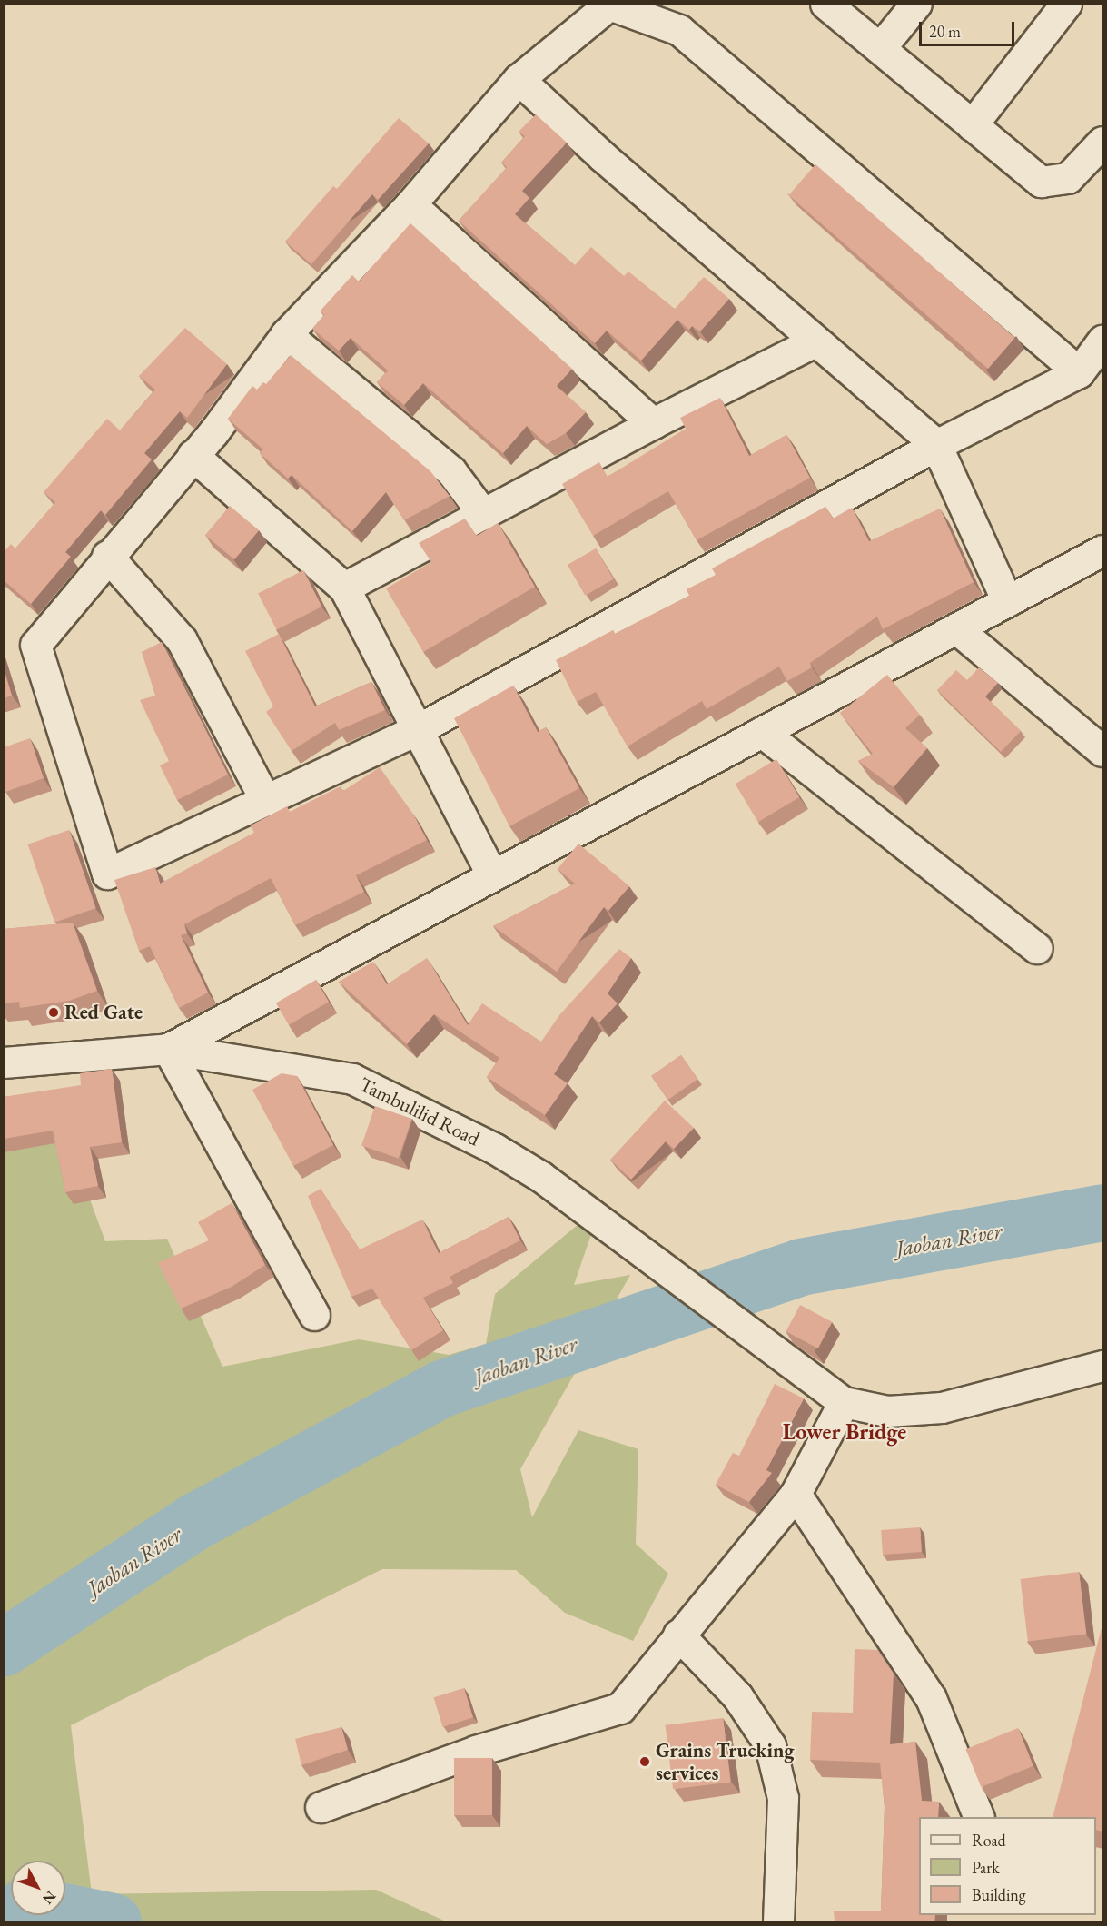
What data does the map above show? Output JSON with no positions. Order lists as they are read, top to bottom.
{
  "streets": {
    "street": ["Tambulilid Road"]
  },
  "districts": ["Lower Bridge"],
  "water": ["Jaoban River"],
  "places": ["Red Gate", "Grains Trucking services"],
  "legend": ["Road", "Park", "Building"],
  "scale_bar": "20 m",
  "north": "bottom right"
}
